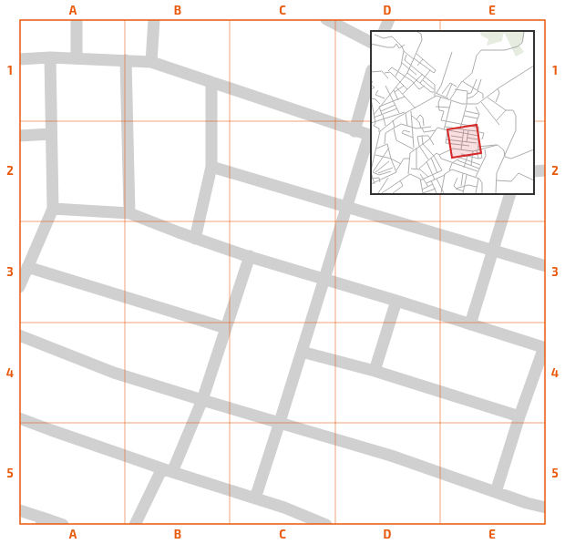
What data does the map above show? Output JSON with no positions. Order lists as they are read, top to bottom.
{
  "grid": {
    "columns": [
      "A",
      "B",
      "C",
      "D",
      "E"
    ],
    "rows": [
      "1",
      "2",
      "3",
      "4",
      "5"
    ]
  }
}
